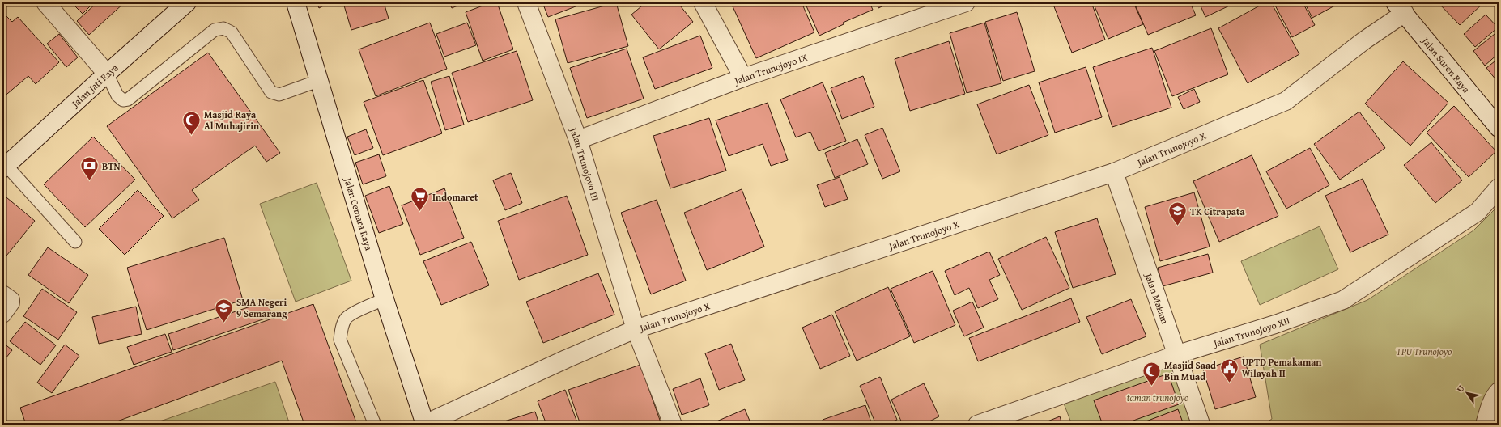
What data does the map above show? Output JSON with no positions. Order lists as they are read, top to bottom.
{
  "streets": {
    "street": [
      "Jalan Suren Raya",
      "Jalan Trunojoyo IX",
      "Jalan Jati Raya",
      "Jalan Trunojoyo X",
      "Jalan Trunojoyo III",
      "Jalan Cemara Raya",
      "Jalan Makam",
      "Jalan Trunojoyo XII"
    ]
  },
  "crossings": [
    ["Jalan Suren Raya", "Jalan Trunojoyo X"],
    ["Jalan Trunojoyo IX", "Jalan Trunojoyo III"],
    ["Jalan Trunojoyo X", "Jalan Trunojoyo III"],
    ["Jalan Trunojoyo X", "Jalan Cemara Raya"],
    ["Jalan Trunojoyo X", "Jalan Makam"],
    ["Jalan Makam", "Jalan Trunojoyo XII"]
  ],
  "parks": ["TPU Trunojoyo", "taman trunojoyo"],
  "places": {
    "mosque": ["Masjid Raya Al Muhajirin", "Masjid Saad Bin Muad"],
    "bank": ["BTN"],
    "supermarket": ["Indomaret"],
    "school or university": ["TK Citrapata", "SMA Negeri 9 Semarang"],
    "public building": ["UPTD Pemakaman Wilayah II"]
  },
  "north": "top left"
}
